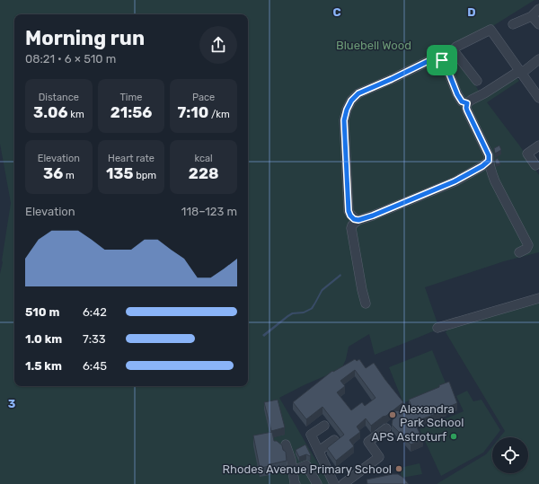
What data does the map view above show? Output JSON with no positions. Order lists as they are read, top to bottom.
{
  "parks": ["Bluebell Wood"],
  "places": ["Alexandra Park School", "APS Astroturf", "Rhodes Avenue Primary School"],
  "page": {
    "heading": ["Morning run", "08:21 · 6 × 510 m"],
    "stats": [
      ["Distance", "3.06 km"],
      ["Time", "21:56"],
      ["Pace", "7:10 /km"],
      ["Elevation", "36 m"],
      ["Heart rate", "135 bpm"],
      ["kcal", "228"]
    ],
    "chart": ["Elevation", "118–123 m"],
    "list": [
      {
        "name": "510 m",
        "note": "6:42"
      },
      {
        "name": "1.0 km",
        "note": "7:33"
      },
      {
        "name": "1.5 km",
        "note": "6:45"
      }
    ]
  },
  "grid": {
    "columns": ["C", "D"],
    "rows": ["3"]
  }
}
